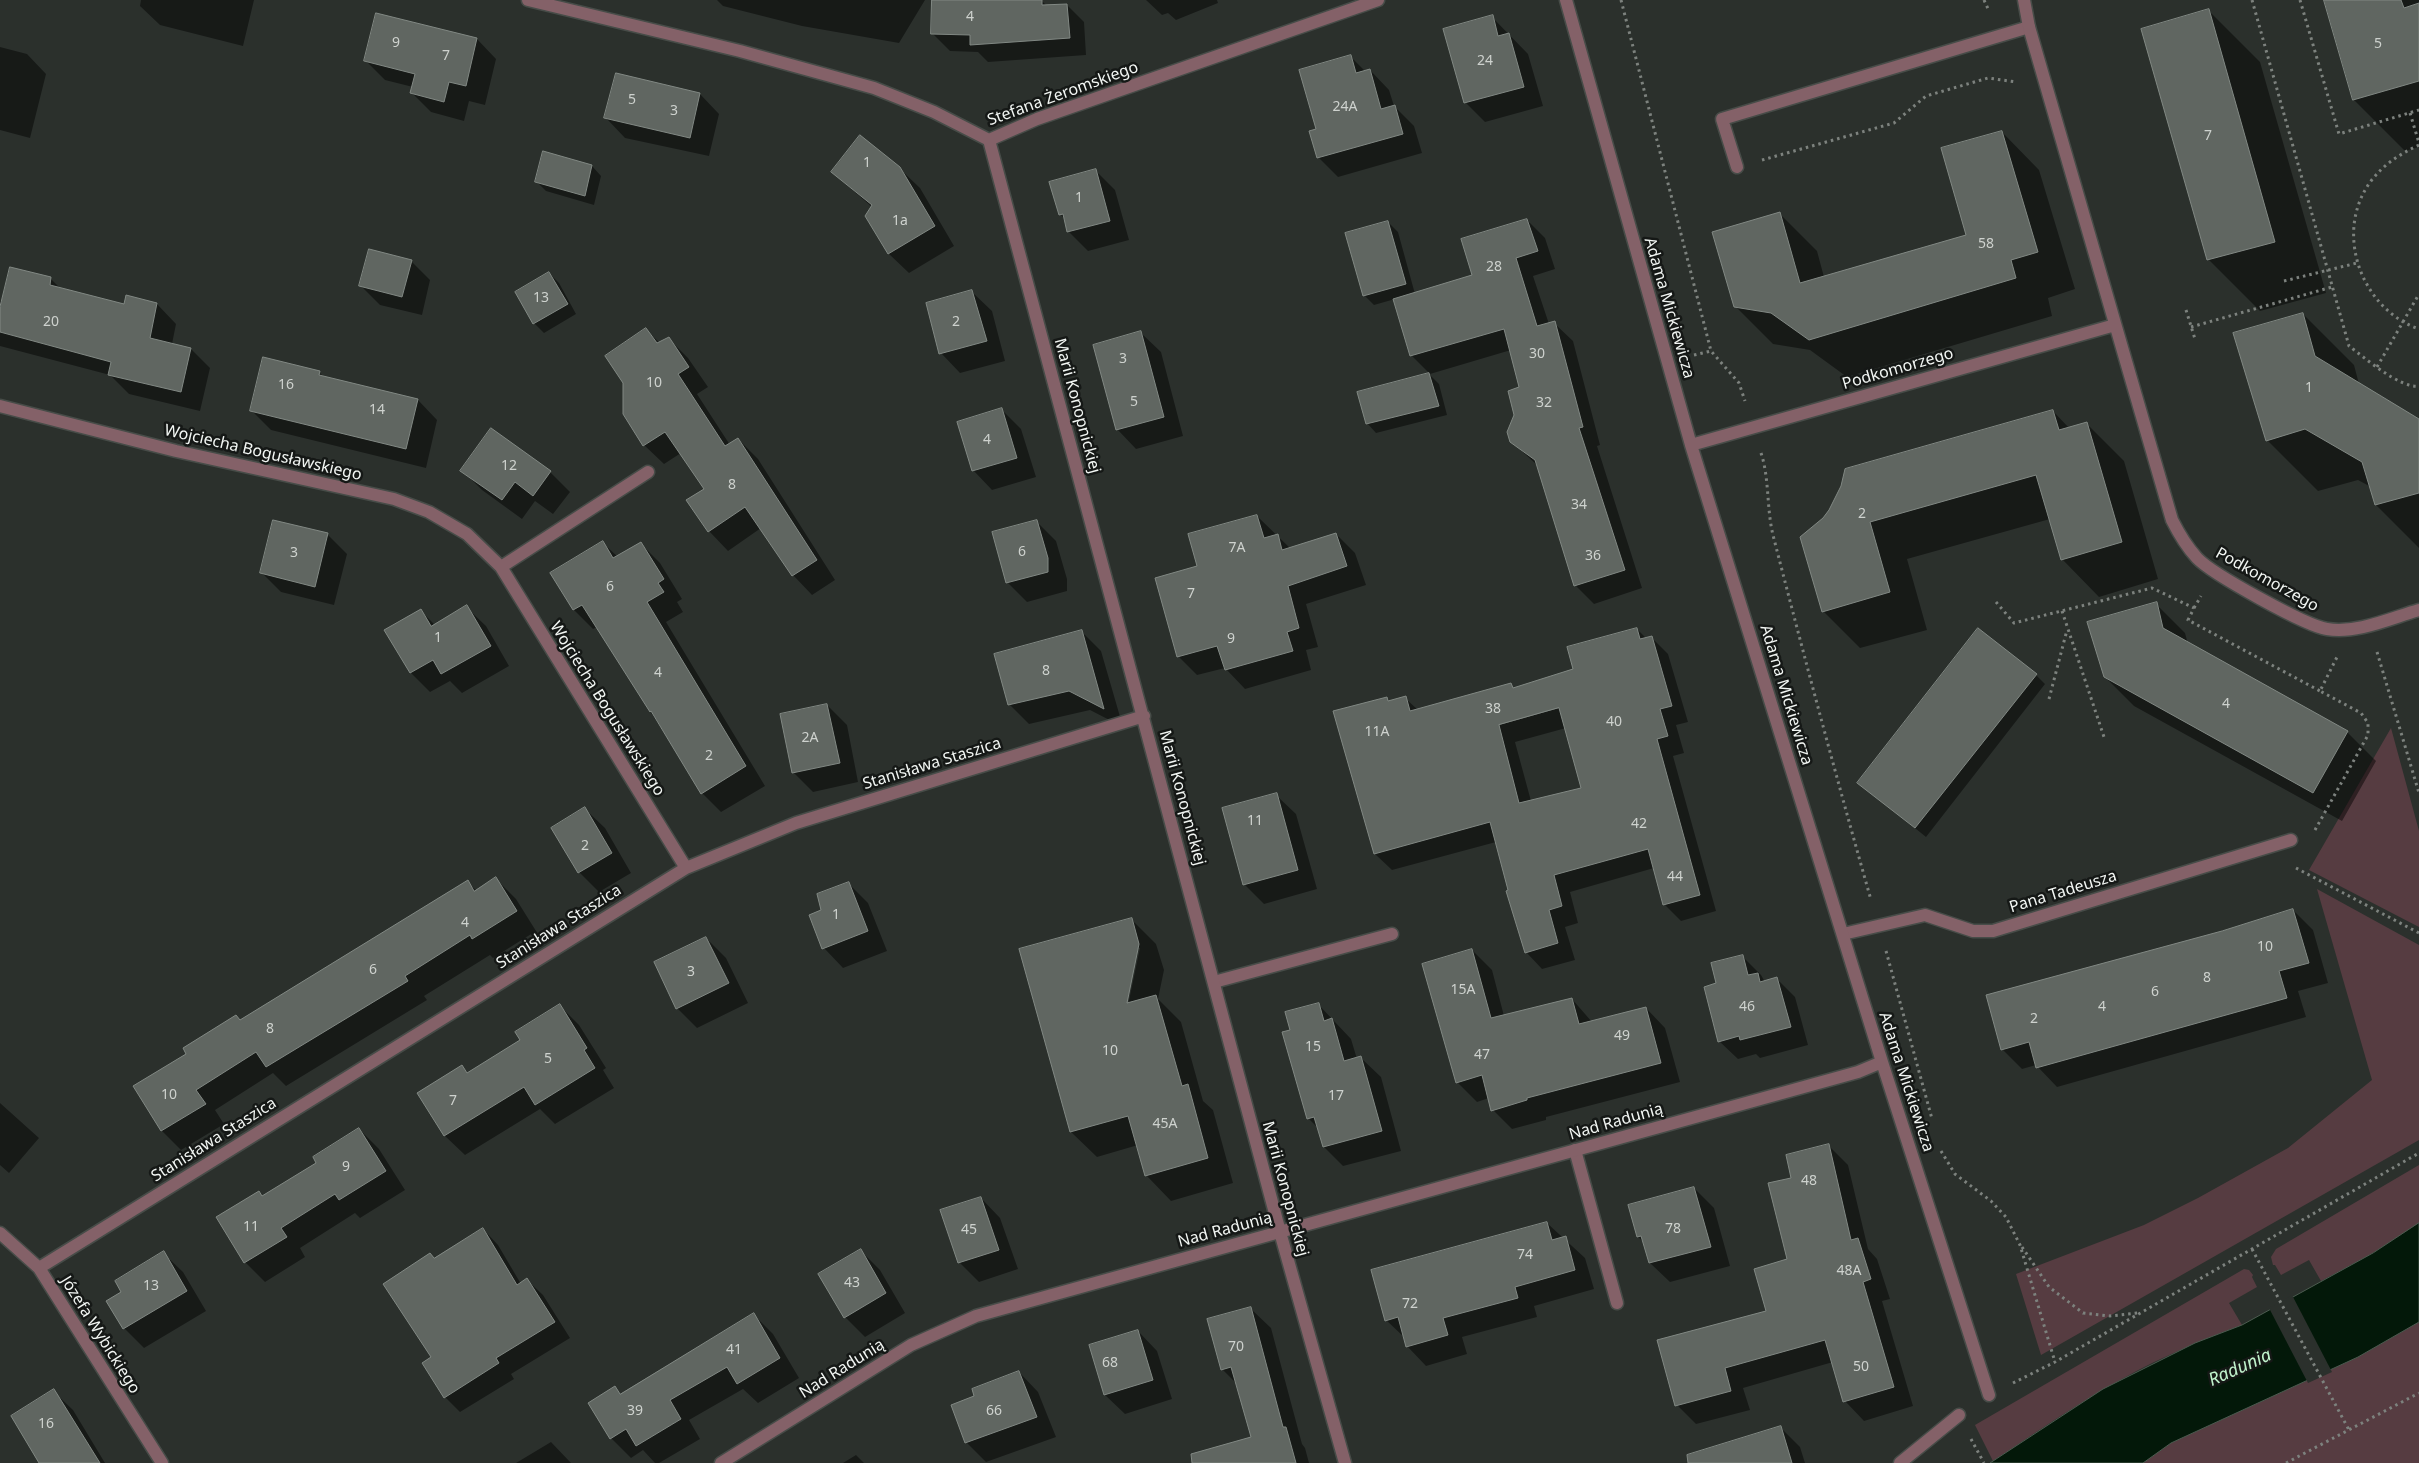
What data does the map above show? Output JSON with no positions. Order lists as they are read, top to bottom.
{
  "streets": {
    "street": [
      "Stefana Żeromskiego",
      "Adama Mickiewicza",
      "Podkomorzego",
      "Marii Konopnickiej",
      "Wojciecha Bogusławskiego",
      "Stanisława Staszica",
      "Pana Tadeusza",
      "Nad Radunią",
      "Józefa Wybickiego"
    ]
  },
  "crossings": [
    ["Stefana Żeromskiego", "Marii Konopnickiej"],
    ["Adama Mickiewicza", "Podkomorzego"],
    ["Adama Mickiewicza", "Pana Tadeusza"],
    ["Adama Mickiewicza", "Nad Radunią"],
    ["Marii Konopnickiej", "Stanisława Staszica"],
    ["Marii Konopnickiej", "Nad Radunią"],
    ["Wojciecha Bogusławskiego", "Stanisława Staszica"],
    ["Stanisława Staszica", "Józefa Wybickiego"]
  ],
  "water": ["Radunia"],
  "house_numbers": [
    "4",
    "9",
    "5",
    "7",
    "24",
    "5",
    "24A",
    "3",
    "7",
    "1",
    "1",
    "1a",
    "58",
    "28",
    "13",
    "20",
    "2",
    "30",
    "3",
    "10",
    "16",
    "1",
    "5",
    "32",
    "14",
    "4",
    "12",
    "8",
    "34",
    "2",
    "7A",
    "6",
    "3",
    "36",
    "6",
    "7",
    "1",
    "9",
    "8",
    "4",
    "4",
    "38",
    "40",
    "11A",
    "2A",
    "2",
    "11",
    "42",
    "2",
    "44",
    "1",
    "4",
    "10",
    "6",
    "3",
    "8",
    "15A",
    "6",
    "46",
    "4",
    "2",
    "8",
    "49",
    "15",
    "10",
    "47",
    "5",
    "10",
    "17",
    "7",
    "45A",
    "9",
    "48",
    "11",
    "78",
    "45",
    "74",
    "48A",
    "43",
    "13",
    "72",
    "70",
    "41",
    "68",
    "50",
    "39",
    "66",
    "16"
  ]
}
